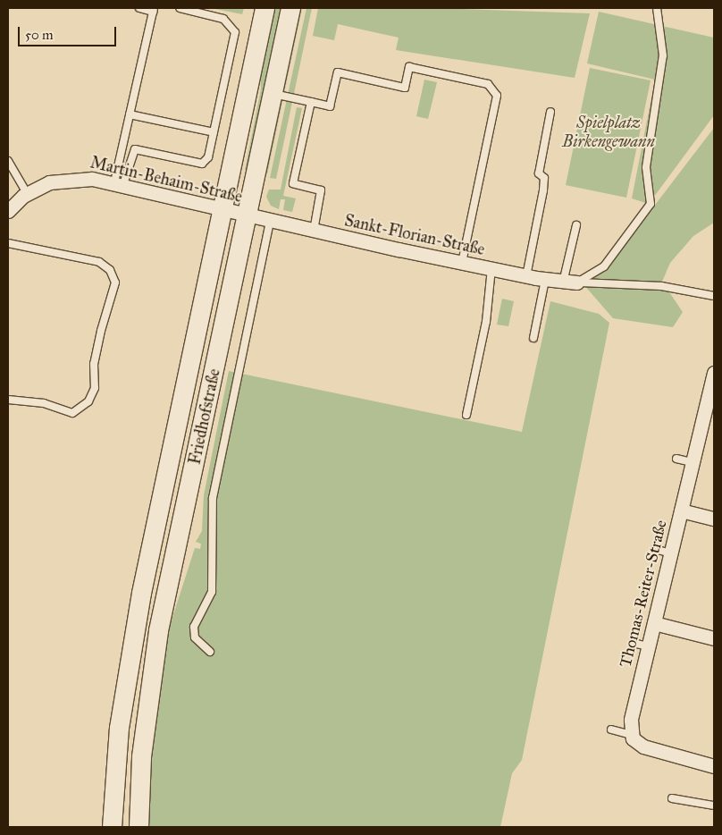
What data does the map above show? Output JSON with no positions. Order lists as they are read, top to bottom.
{
  "streets": {
    "main road": ["Friedhofstraße"],
    "street": ["Martin-Behaim-Straße", "Sankt-Florian-Straße", "Thomas-Reiter-Straße"]
  },
  "crossings": [
    ["Martin-Behaim-Straße", "Sankt-Florian-Straße"],
    ["Martin-Behaim-Straße", "Friedhofstraße"],
    ["Sankt-Florian-Straße", "Friedhofstraße"]
  ],
  "parks": ["Spielplatz Birkengewann"],
  "scale_bar": "50 m"
}
